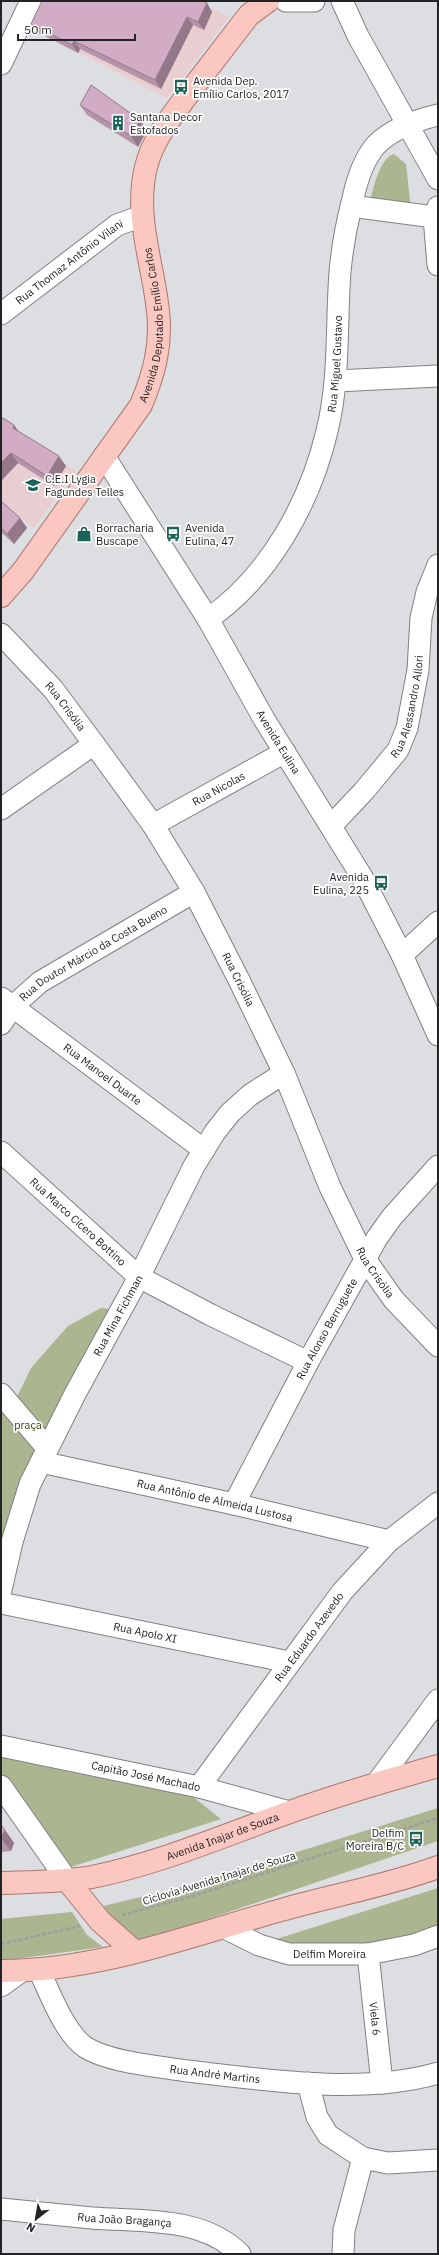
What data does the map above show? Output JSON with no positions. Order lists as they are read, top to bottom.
{
  "streets": {
    "main road": ["Avenida Deputado Emílio Carlos", "Avenida Inajar de Souza"],
    "street": [
      "Rua Thomaz Antônio Vilani",
      "Rua Miguel Gustavo",
      "Rua Alessandro Allori",
      "Rua Crisólia",
      "Avenida Eulina",
      "Rua Nicolas",
      "Rua Doutor Márcio da Costa Bueno",
      "Rua Manoel Duarte",
      "Rua Marco Cícero Bottino",
      "Rua Mina Fichman",
      "Rua Alonso Berruguete",
      "Rua Antônio de Almeida Lustosa",
      "Rua Apolo XI",
      "Rua Eduardo Azevedo",
      "Capitão José Machado",
      "Delfim Moreira",
      "Viela 6",
      "Rua André Martins",
      "Rua João Bragança"
    ],
    "path": ["Ciclovia Avenida Inajar de Souza"]
  },
  "crossings": [
    ["Rua Thomaz Antônio Vilani", "Avenida Deputado Emílio Carlos"],
    ["Avenida Deputado Emílio Carlos", "Avenida Eulina"],
    ["Rua Miguel Gustavo", "Avenida Eulina"],
    ["Rua Alessandro Allori", "Avenida Eulina"],
    ["Rua Crisólia", "Rua Nicolas"],
    ["Rua Crisólia", "Rua Doutor Márcio da Costa Bueno"],
    ["Rua Crisólia", "Rua Mina Fichman"],
    ["Rua Crisólia", "Rua Alonso Berruguete"],
    ["Avenida Eulina", "Rua Nicolas"],
    ["Rua Doutor Márcio da Costa Bueno", "Rua Manoel Duarte"],
    ["Rua Manoel Duarte", "Rua Mina Fichman"],
    ["Rua Marco Cícero Bottino", "Rua Mina Fichman"],
    ["Rua Marco Cícero Bottino", "Rua Alonso Berruguete"],
    ["Rua Mina Fichman", "Rua Antônio de Almeida Lustosa"],
    ["Rua Alonso Berruguete", "Rua Antônio de Almeida Lustosa"],
    ["Rua Antônio de Almeida Lustosa", "Rua Eduardo Azevedo"],
    ["Rua Apolo XI", "Rua Eduardo Azevedo"],
    ["Rua Eduardo Azevedo", "Capitão José Machado"],
    ["Capitão José Machado", "Avenida Inajar de Souza"],
    ["Delfim Moreira", "Viela 6"],
    ["Viela 6", "Rua André Martins"]
  ],
  "parks": ["praça"],
  "places": {
    "bus stop": [
      "Avenida Dep. Emílio Carlos, 2017",
      "Avenida Eulina, 47",
      "Avenida Eulina, 225",
      "Delfim Moreira B/C"
    ],
    "building": ["Santana Decor Estofados"],
    "school or university": ["C.E.I Lygia Fagundes Telles"],
    "shop": ["Borracharia Buscape"]
  },
  "scale_bar": "50 m",
  "north": "bottom left"
}
